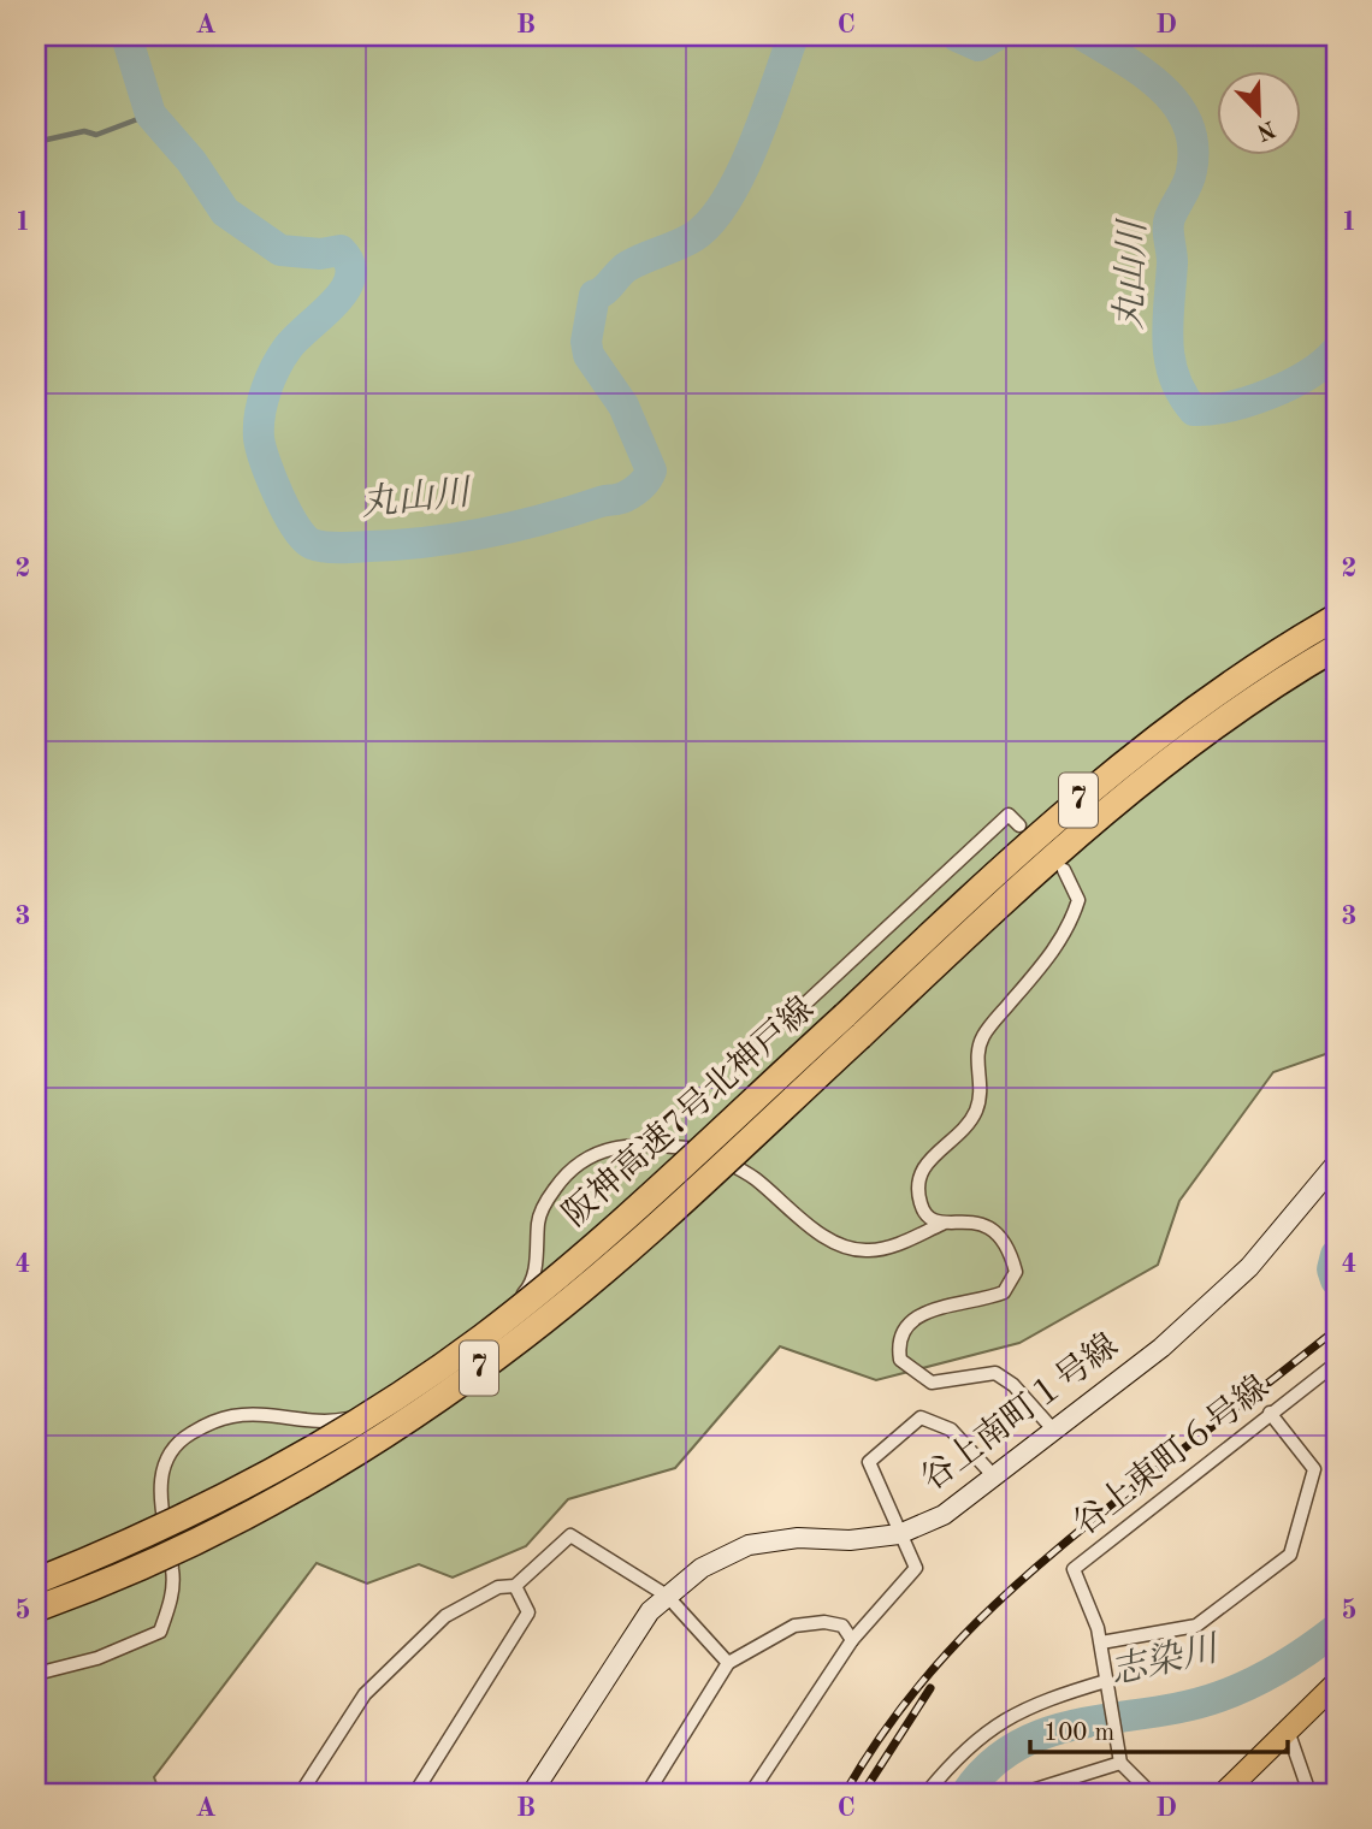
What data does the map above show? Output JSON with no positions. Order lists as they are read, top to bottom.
{
  "streets": {
    "highway": ["7", "阪神高速7号北神戸線"],
    "street": ["谷上南町１号線", "谷上東町６号線"]
  },
  "water": ["丸山川", "志染川"],
  "scale_bar": "100 m",
  "north": "bottom right",
  "grid": {
    "columns": [
      "A",
      "B",
      "C",
      "D"
    ],
    "rows": [
      "1",
      "2",
      "3",
      "4",
      "5"
    ]
  }
}
